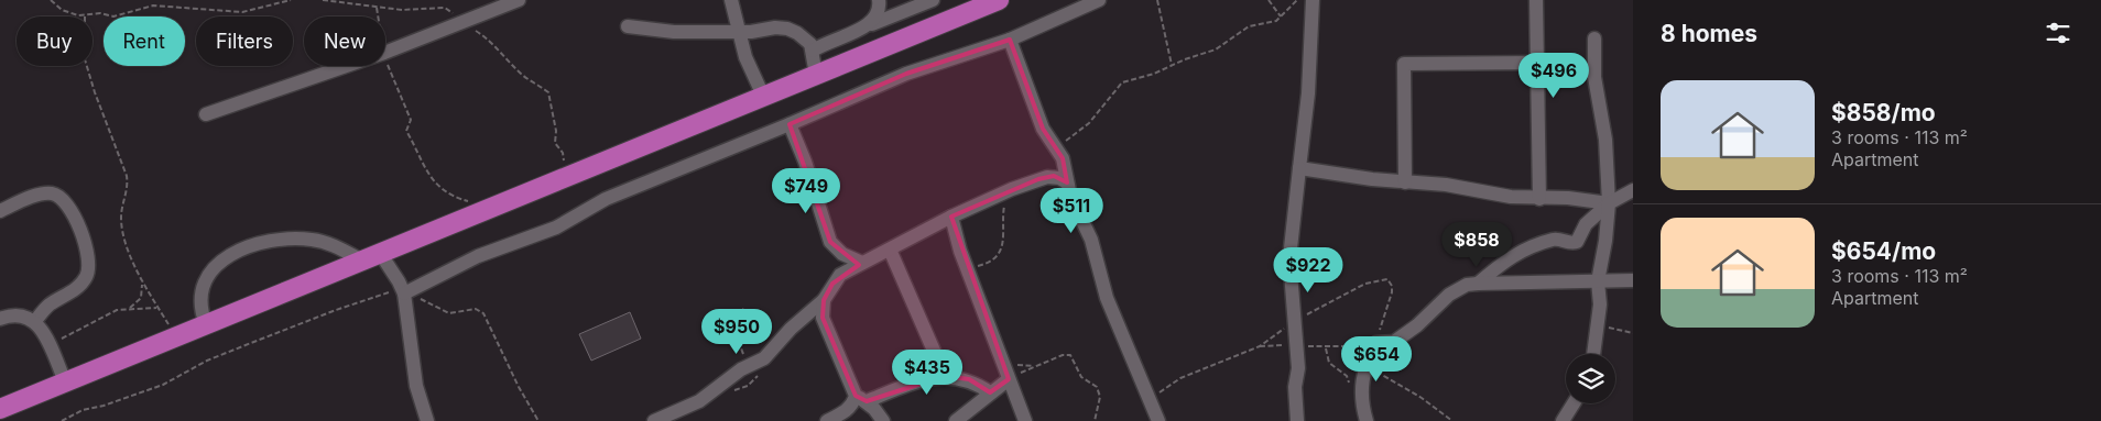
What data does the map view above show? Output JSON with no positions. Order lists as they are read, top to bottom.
{
  "page": {
    "heading": "8 homes",
    "chip": [
      "Buy",
      "Rent",
      "Filters",
      "New"
    ],
    "price": [
      "$496",
      "$749",
      "$511",
      "$858",
      "$922",
      "$950",
      "$654",
      "$435"
    ],
    "list": [
      {
        "name": "$858/mo",
        "note": "3 rooms · 113 m² · Apartment"
      },
      {
        "name": "$654/mo",
        "note": "3 rooms · 113 m² · Apartment"
      }
    ]
  }
}
